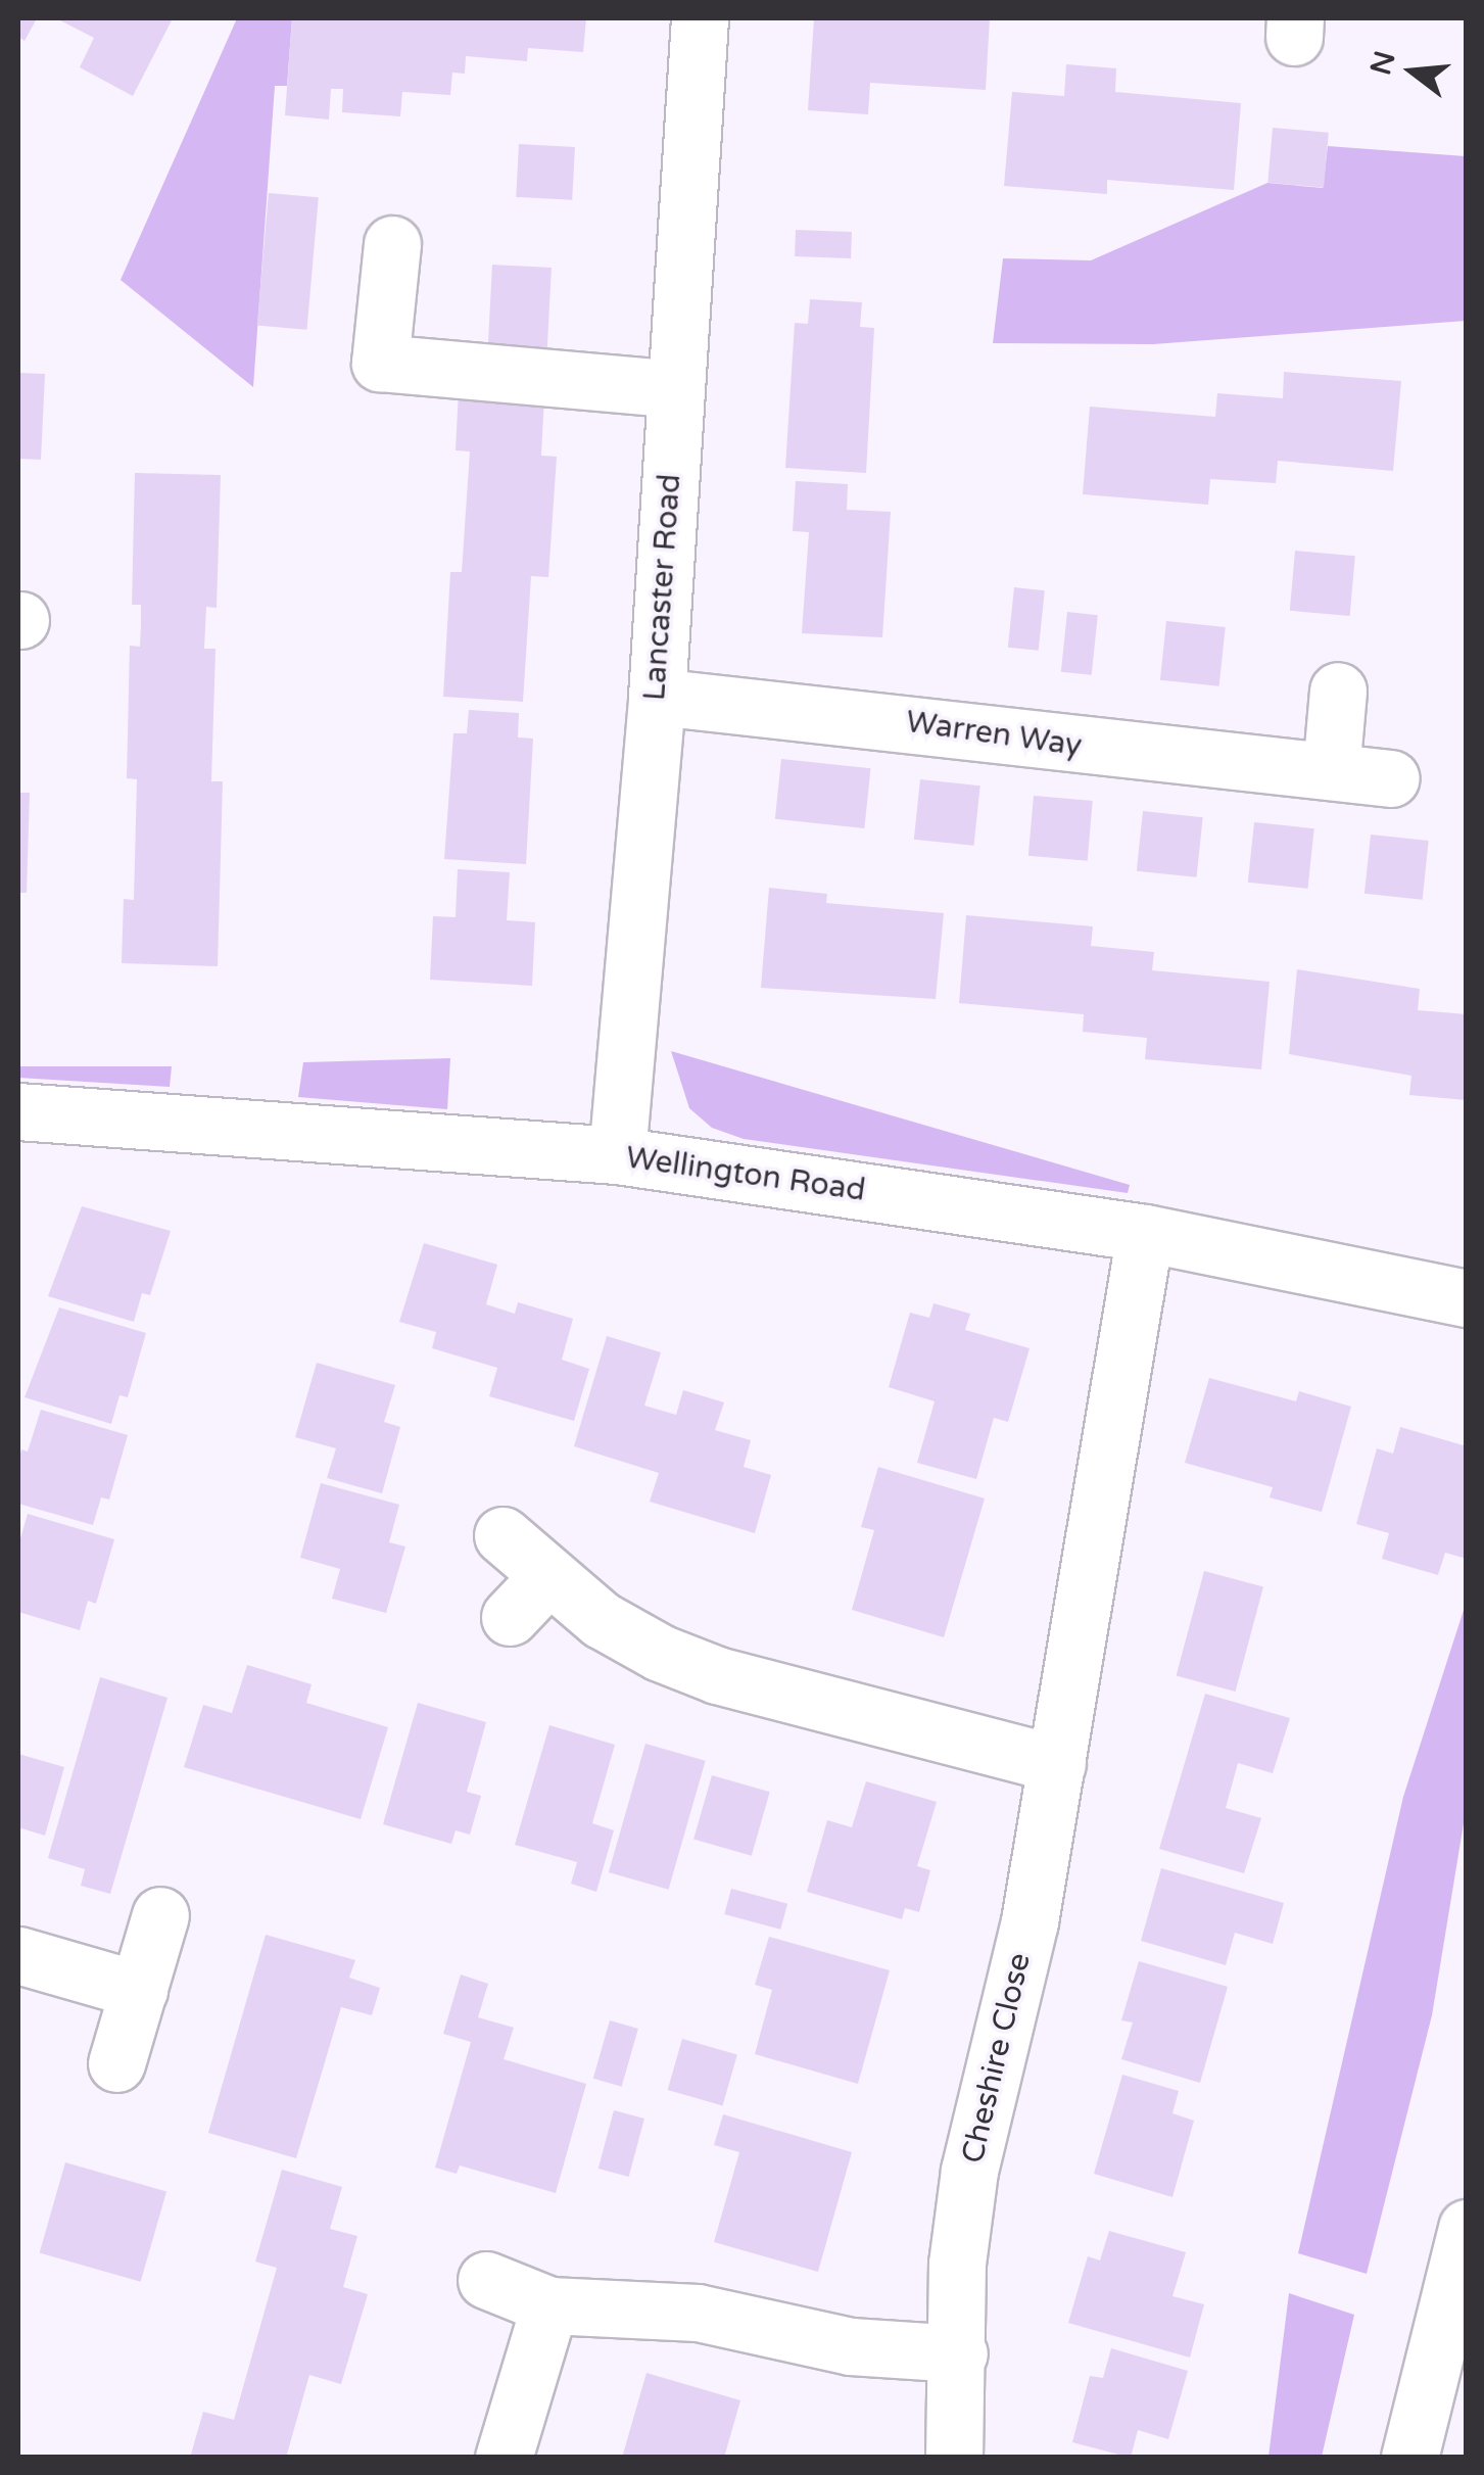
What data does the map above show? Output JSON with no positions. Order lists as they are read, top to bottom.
{
  "streets": {
    "street": [
      "Lancaster Road",
      "Warren Way",
      "Wellington Road",
      "Cheshire Close"
    ]
  },
  "crossings": [
    ["Lancaster Road", "Warren Way"],
    ["Lancaster Road", "Wellington Road"],
    ["Wellington Road", "Cheshire Close"]
  ],
  "north": "left"
}
